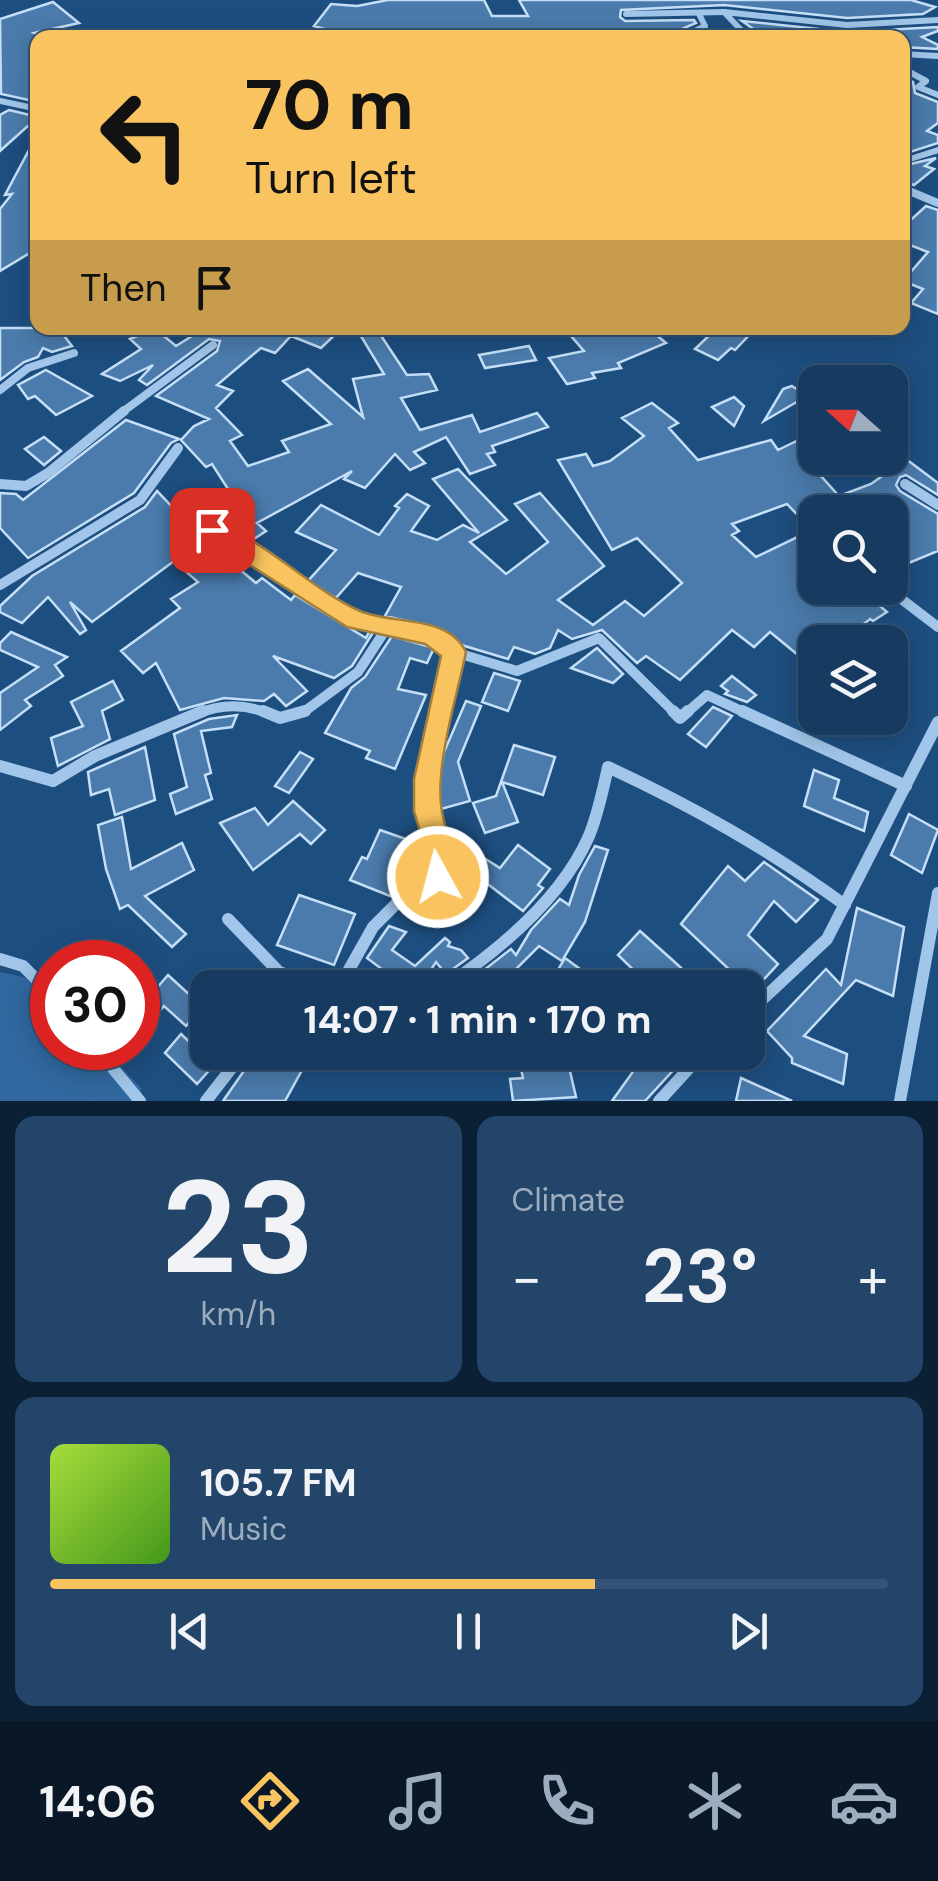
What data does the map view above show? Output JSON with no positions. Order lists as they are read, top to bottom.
{
  "north": "left",
  "page": {
    "turn": ["70 m", "Turn left"],
    "then": "Then",
    "limit": "30",
    "trip": "14:07 · 1 min · 170 m",
    "tile": [
      ["23", "km/h"],
      "Climate"
    ],
    "heat": ["−", "23°", "+"],
    "song": ["105.7 FM", "Music"],
    "tabs": "14:06"
  }
}
